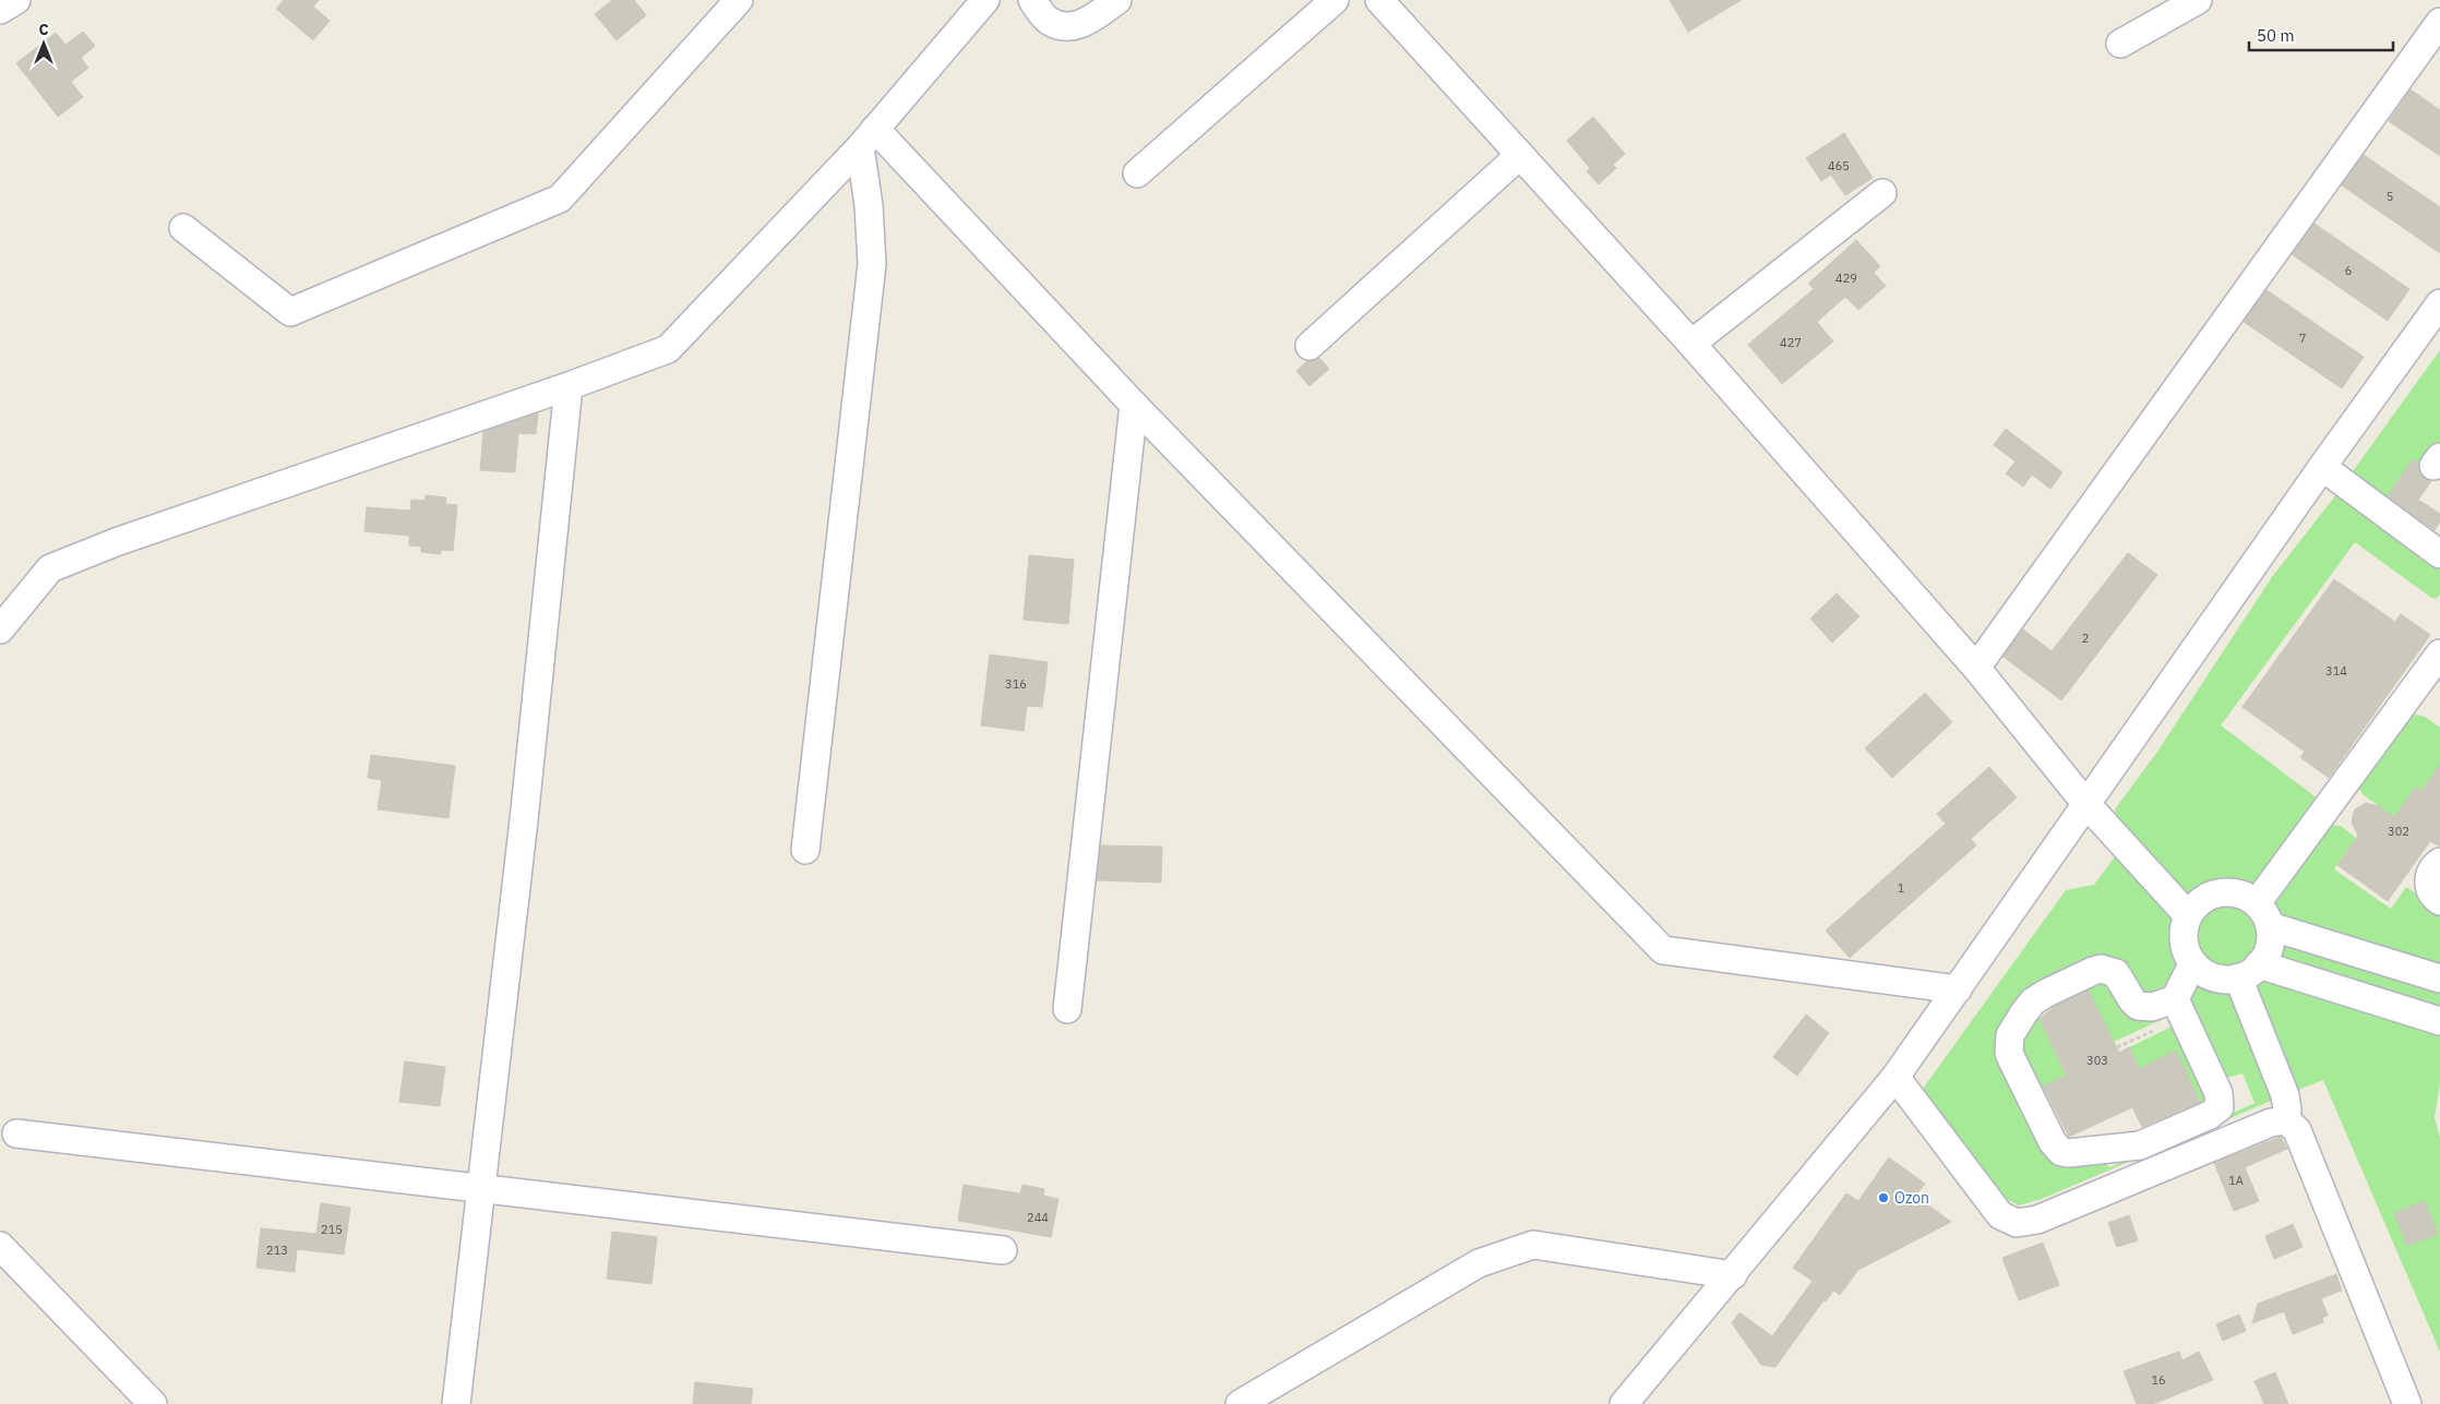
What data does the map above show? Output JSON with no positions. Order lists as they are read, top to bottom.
{
  "places": ["Ozon"],
  "house_numbers": [
    "465",
    "5",
    "6",
    "429",
    "7",
    "427",
    "2",
    "314",
    "316",
    "302",
    "1",
    "303",
    "1А",
    "244",
    "215",
    "213",
    "16"
  ],
  "scale_bar": "50 m",
  "north": "top"
}
